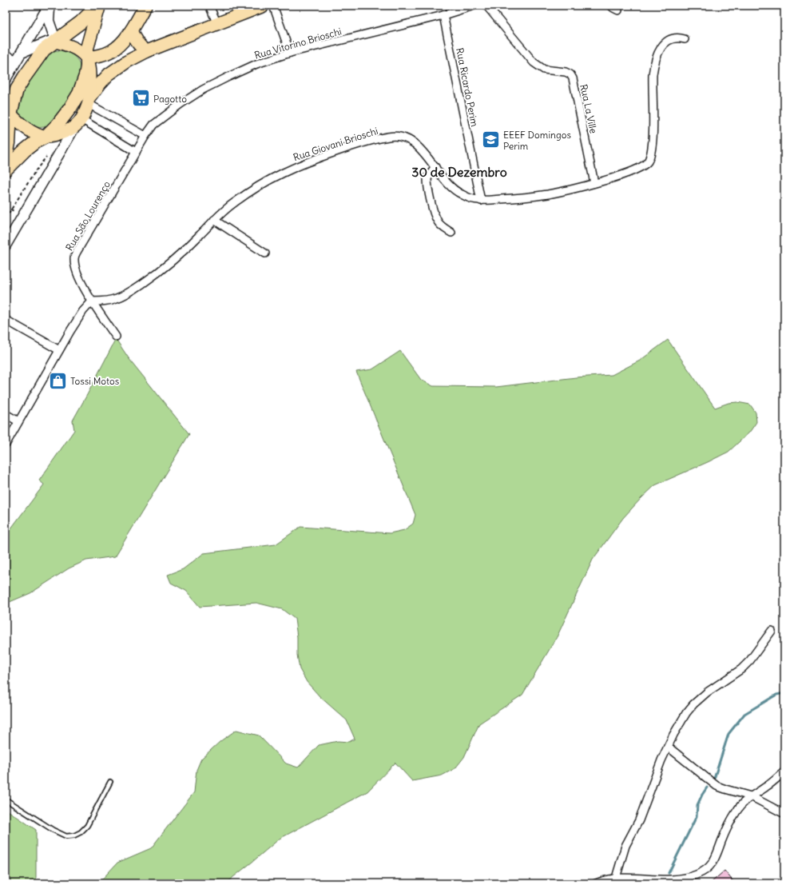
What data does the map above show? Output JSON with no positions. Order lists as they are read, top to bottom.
{
  "streets": {
    "street": [
      "Rua Vitorino Brioschi",
      "Rua Ricardo Perim",
      "Rua La Ville",
      "Rua Giovani Brioschi",
      "Rua São Lourenço"
    ]
  },
  "crossings": [
    ["Rua Vitorino Brioschi", "Rua Ricardo Perim"],
    ["Rua Vitorino Brioschi", "Rua São Lourenço"],
    ["Rua Ricardo Perim", "Rua Giovani Brioschi"],
    ["Rua La Ville", "Rua Giovani Brioschi"],
    ["Rua Giovani Brioschi", "Rua São Lourenço"]
  ],
  "districts": ["30 de Dezembro"],
  "places": {
    "supermarket": ["Pagotto"],
    "school or university": ["EEEF Domingos Perim"],
    "shop": ["Tossi Motos"]
  }
}
